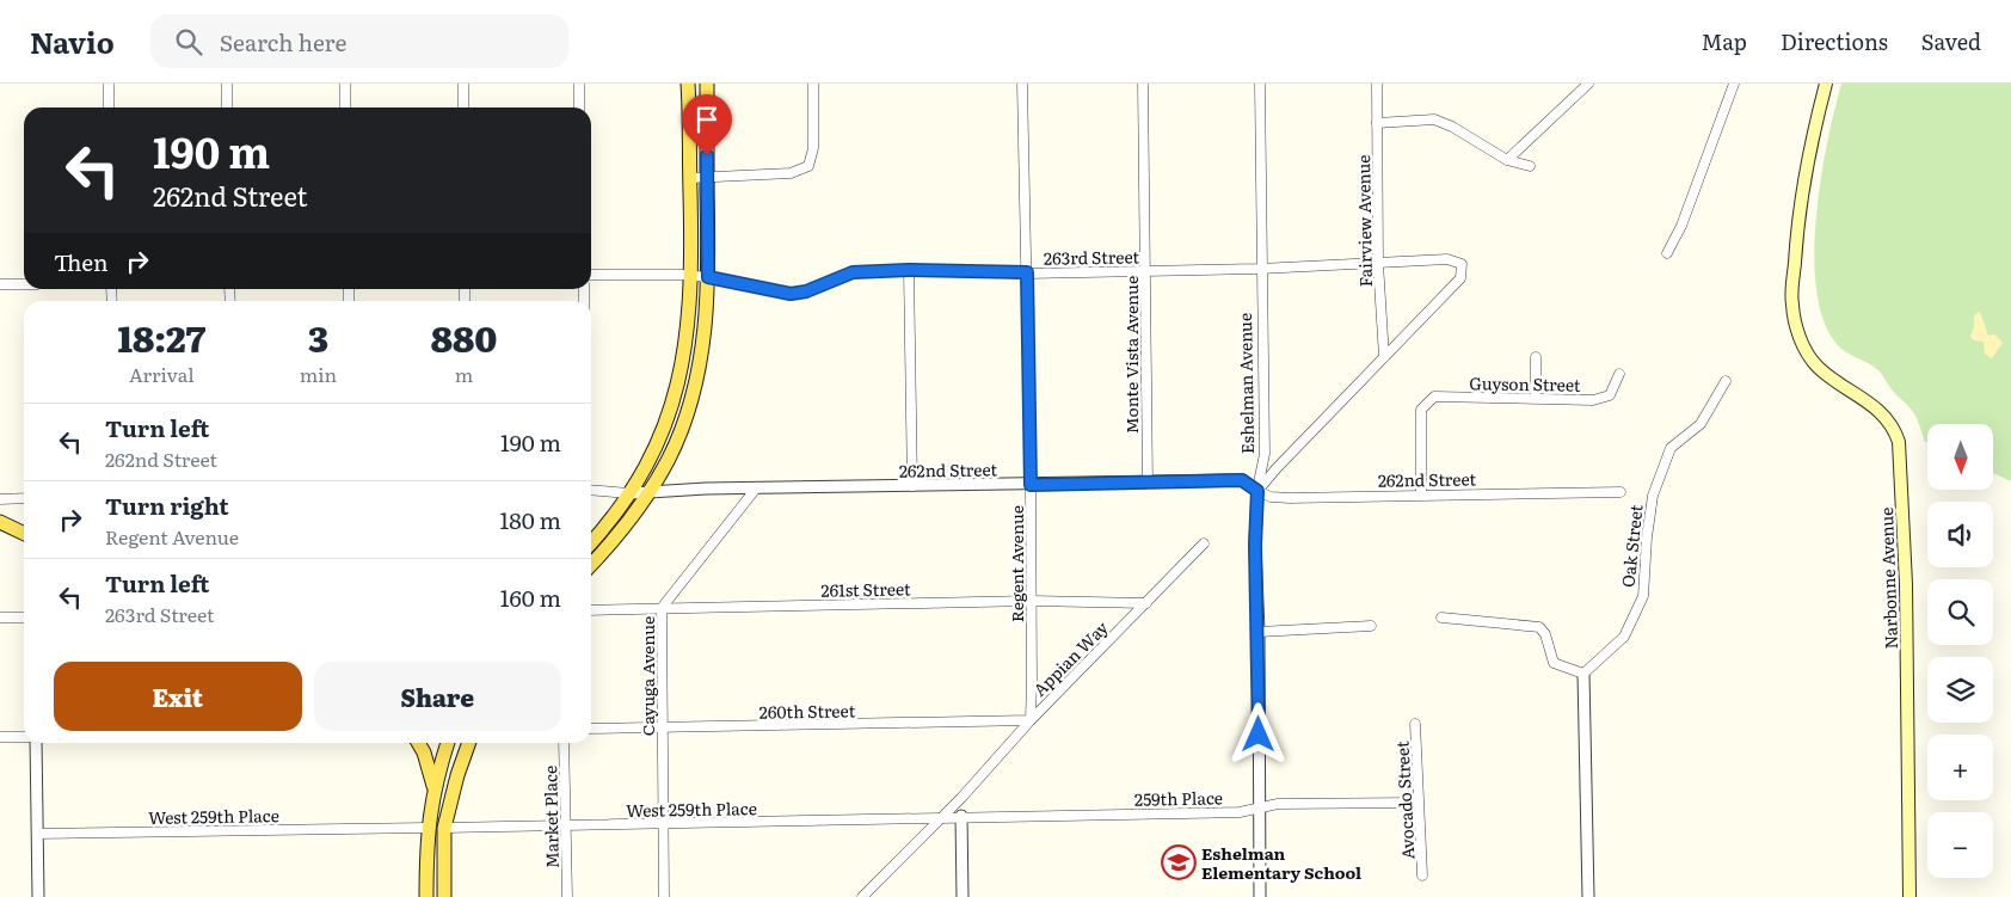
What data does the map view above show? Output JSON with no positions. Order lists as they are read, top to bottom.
{
  "streets": {
    "main road": ["Narbonne Avenue"],
    "street": [
      "Fairview Avenue",
      "263rd Street",
      "Monte Vista Avenue",
      "Eshelman Avenue",
      "Guyson Street",
      "262nd Street",
      "Oak Street",
      "Regent Avenue",
      "261st Street",
      "Appian Way",
      "Cayuga Avenue",
      "260th Street",
      "259th Place",
      "Avocado Street",
      "West 259th Place",
      "Market Place"
    ]
  },
  "crossings": [
    ["Fairview Avenue", "263rd Street"],
    ["263rd Street", "Monte Vista Avenue"],
    ["263rd Street", "Eshelman Avenue"],
    ["263rd Street", "Regent Avenue"],
    ["Monte Vista Avenue", "262nd Street"],
    ["Eshelman Avenue", "262nd Street"],
    ["Eshelman Avenue", "259th Place"],
    ["Guyson Street", "262nd Street"],
    ["262nd Street", "Regent Avenue"],
    ["262nd Street", "Cayuga Avenue"],
    ["Regent Avenue", "261st Street"],
    ["Regent Avenue", "Appian Way"],
    ["Regent Avenue", "260th Street"],
    ["261st Street", "Appian Way"],
    ["261st Street", "Cayuga Avenue"],
    ["Appian Way", "260th Street"],
    ["Appian Way", "259th Place"],
    ["Appian Way", "West 259th Place"],
    ["Cayuga Avenue", "260th Street"],
    ["Cayuga Avenue", "West 259th Place"],
    ["259th Place", "Avocado Street"],
    ["259th Place", "West 259th Place"],
    ["West 259th Place", "Market Place"]
  ],
  "places": {
    "school or university": ["Eshelman Elementary School"]
  },
  "north": "bottom",
  "page": {
    "header": "Navio",
    "search": "Search here",
    "nav": ["Map", "Directions", "Saved"],
    "turn": ["190 m", "262nd Street"],
    "then": "Then",
    "eta": [
      "18:27",
      "Arrival",
      "3",
      "min",
      "880",
      "m"
    ],
    "list": [
      {
        "name": "Turn left",
        "note": "262nd Street",
        "value": "190 m"
      },
      {
        "name": "Turn right",
        "note": "Regent Avenue",
        "value": "180 m"
      },
      {
        "name": "Turn left",
        "note": "263rd Street",
        "value": "160 m"
      }
    ],
    "map_buttons": ["+", "−"],
    "buttons": ["Exit", "Share"]
  }
}
